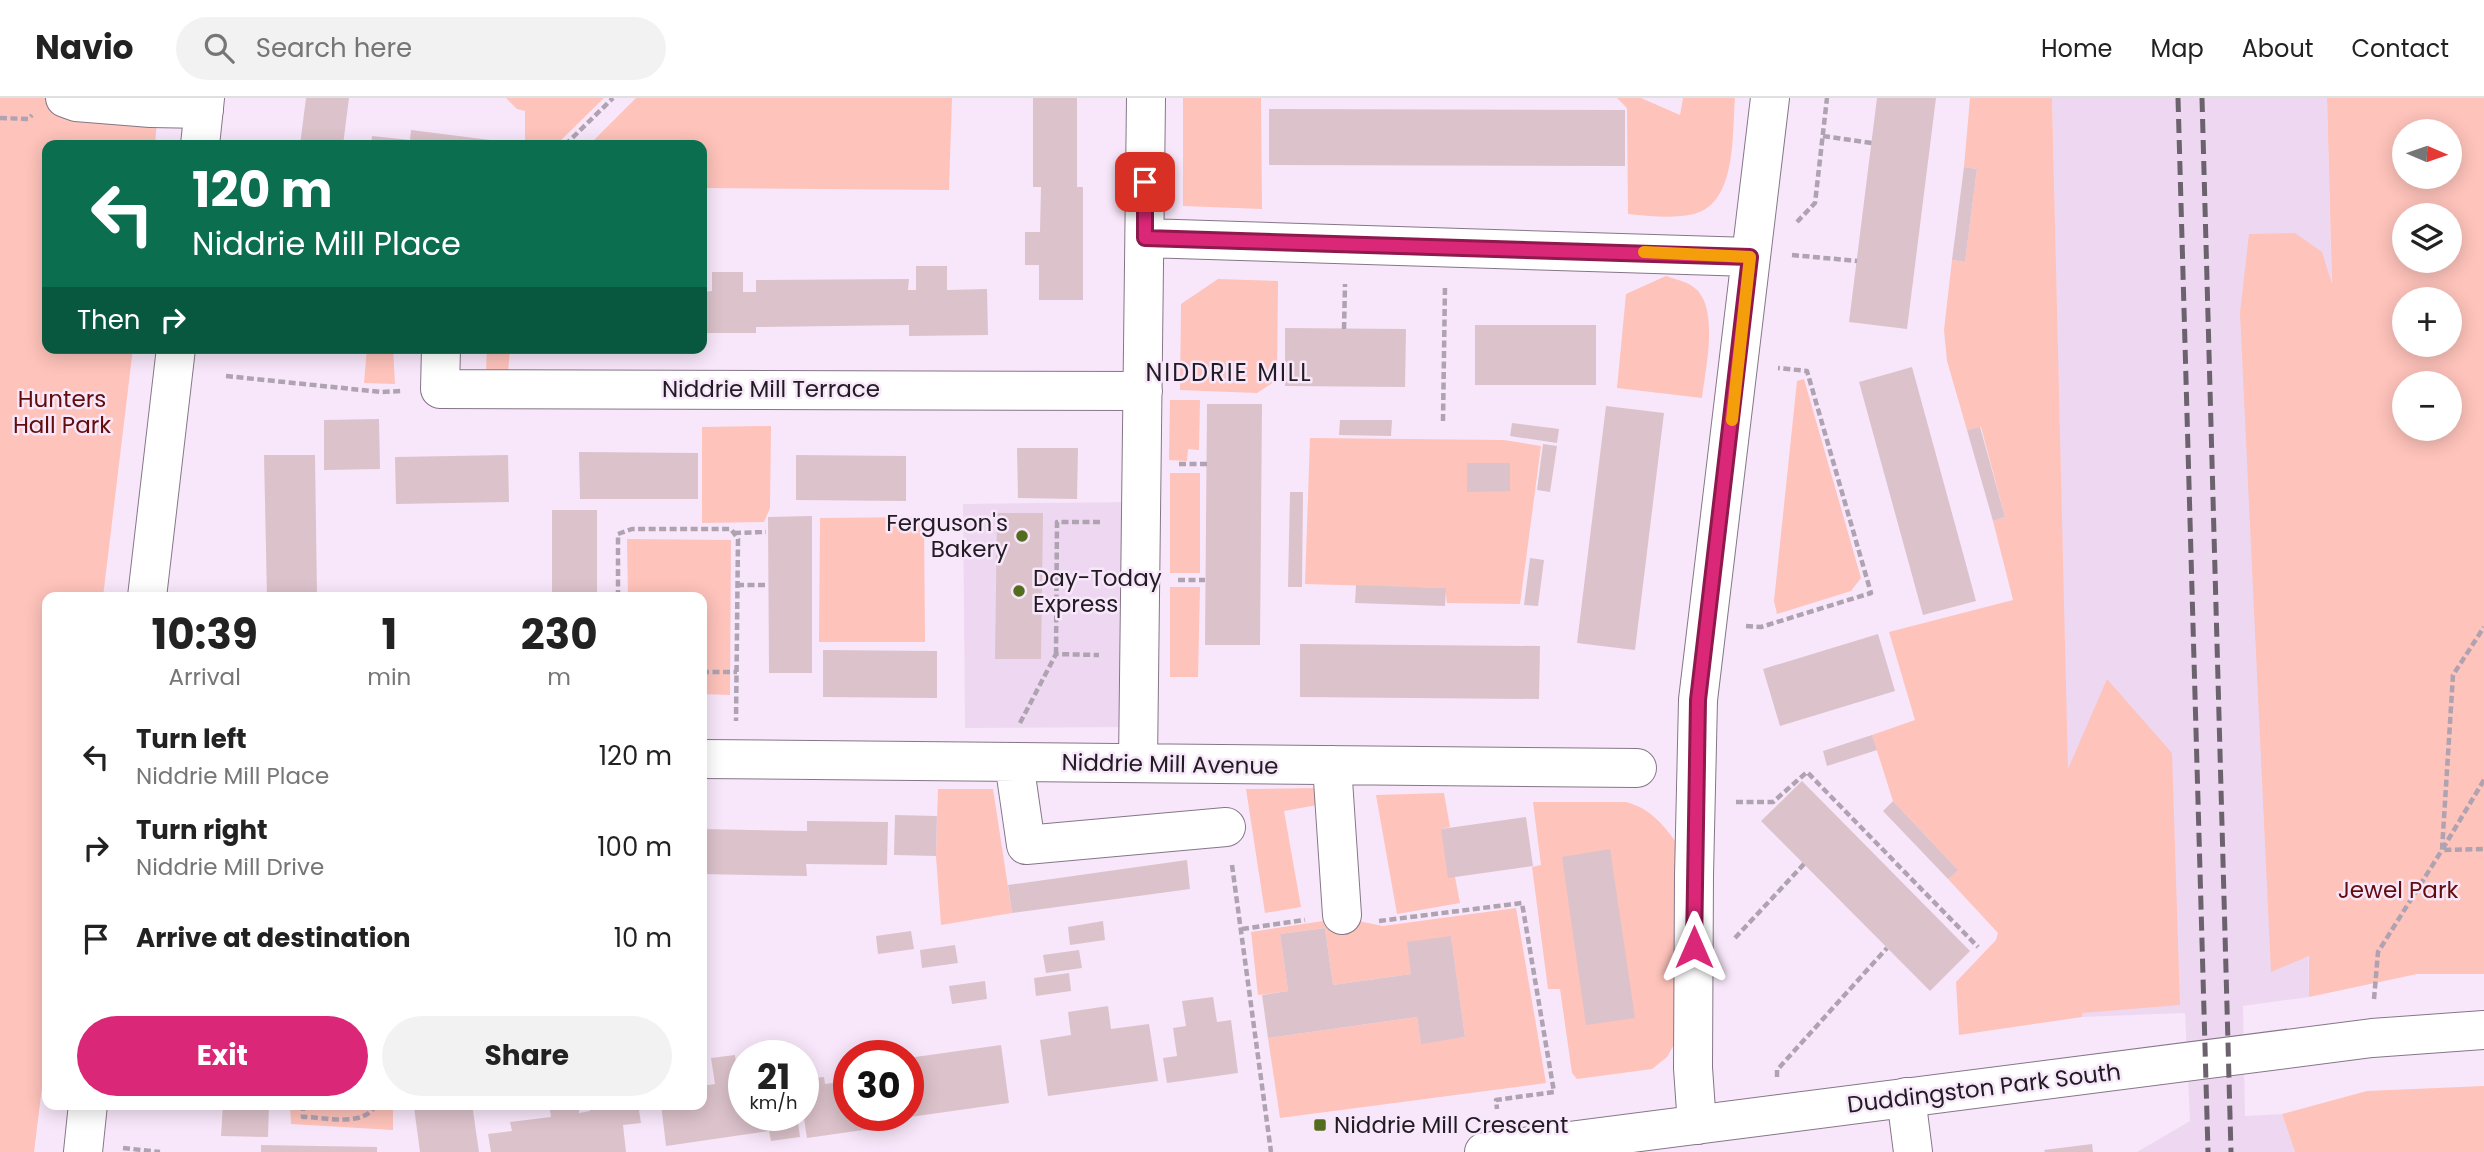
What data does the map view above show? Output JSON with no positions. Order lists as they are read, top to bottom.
{
  "streets": {
    "street": ["Niddrie Mill Terrace", "Niddrie Mill Avenue", "Duddingston Park South"]
  },
  "districts": ["NIDDRIE MILL"],
  "parks": ["Hunters Hall Park", "Jewel Park"],
  "places": {
    "other": ["Ferguson's Bakery", "Day-Today Express"],
    "transit": ["Niddrie Mill Crescent"]
  },
  "north": "right",
  "page": {
    "header": "Navio",
    "search": "Search here",
    "nav": [
      "Home",
      "Map",
      "About",
      "Contact"
    ],
    "map_buttons": ["+", "−"],
    "turn": ["120 m", "Niddrie Mill Place"],
    "then": "Then",
    "eta": [
      "10:39",
      "Arrival",
      "1",
      "min",
      "230",
      "m"
    ],
    "list": [
      {
        "name": "Turn left",
        "note": "Niddrie Mill Place",
        "value": "120 m"
      },
      {
        "name": "Turn right",
        "note": "Niddrie Mill Drive",
        "value": "100 m"
      },
      {
        "name": "Arrive at destination",
        "value": "10 m"
      }
    ],
    "buttons": ["Exit", "Share"],
    "speed": "21 km/h",
    "limit": "30"
  }
}
